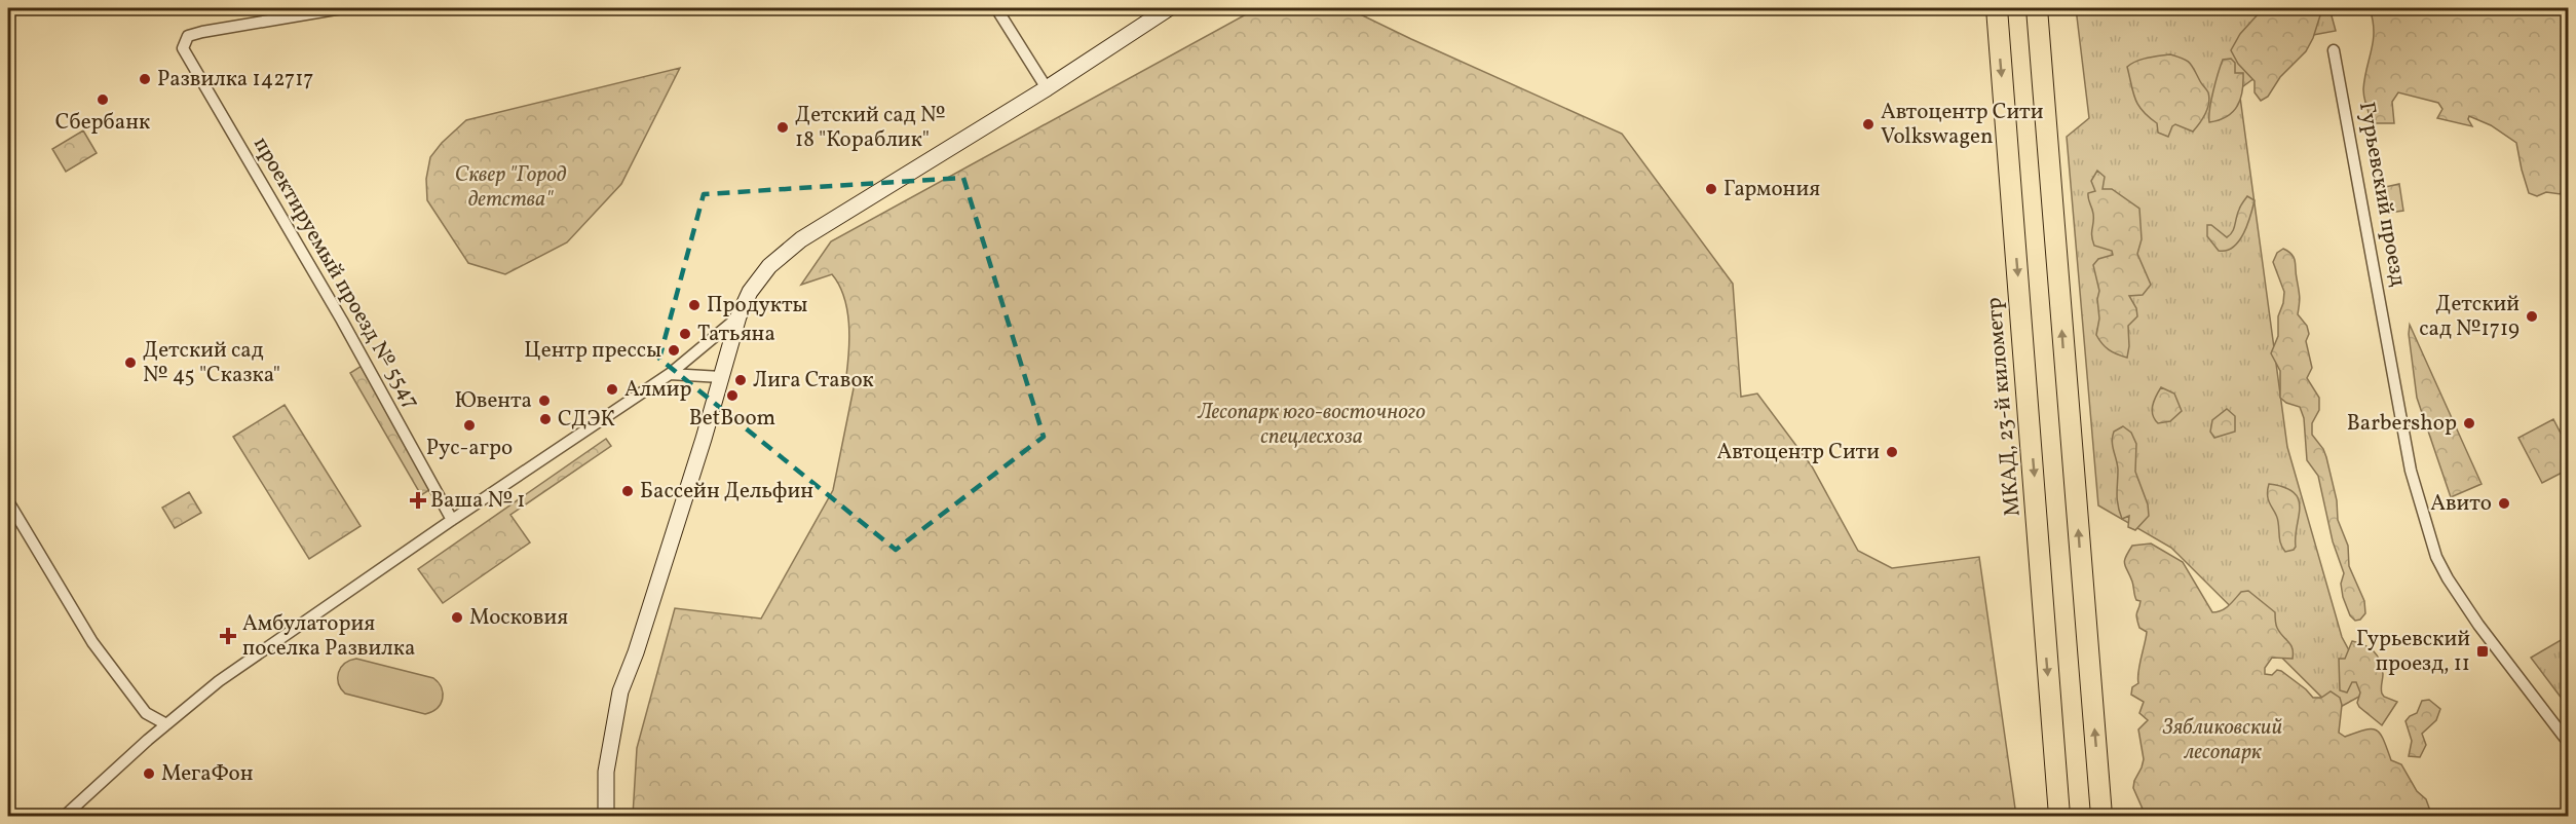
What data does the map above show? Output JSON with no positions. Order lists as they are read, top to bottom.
{
  "streets": {
    "highway": ["МКАД, 23-й километр"],
    "street": ["Гурьевский проезд", "проектируемый проезд № 5547"]
  },
  "parks": ["Сквер \"Город детства\"", "Лесопарк юго-восточного спецлесхоза", "Зябликовский лесопарк"],
  "places": {
    "other": [
      "Развилка 142717",
      "Сбербанк",
      "Автоцентр Сити Volkswagen",
      "Детский сад № 18 \"Кораблик\"",
      "Гармония",
      "Продукты",
      "Детский сад №1719",
      "Татьяна",
      "Центр прессы",
      "Детский сад № 45 \"Сказка\"",
      "Лига Ставок",
      "Алмир",
      "BetBoom",
      "Ювента",
      "СДЭК",
      "Barbershop",
      "Рус-агро",
      "Автоцентр Сити",
      "Бассейн Дельфин",
      "Авито",
      "Московия",
      "МегаФон"
    ],
    "health": ["Ваша № 1", "Амбулатория поселка Развилка"],
    "transit": ["Гурьевский проезд, 11"]
  }
}
